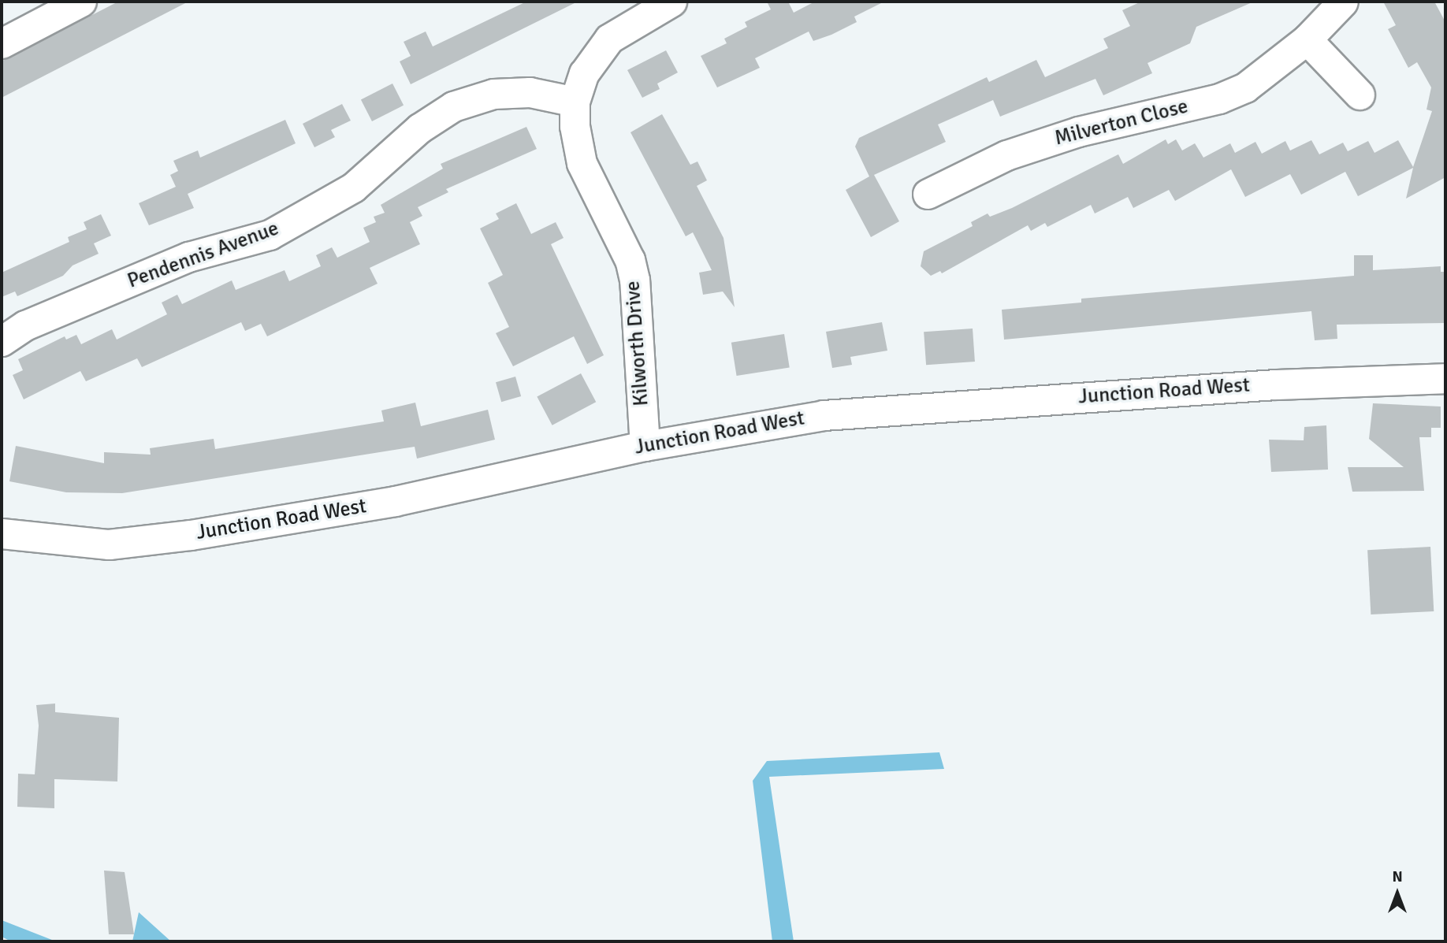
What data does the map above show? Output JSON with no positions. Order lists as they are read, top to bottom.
{
  "streets": {
    "street": [
      "Milverton Close",
      "Pendennis Avenue",
      "Kilworth Drive",
      "Junction Road West"
    ]
  },
  "crossings": [
    ["Pendennis Avenue", "Kilworth Drive"],
    ["Kilworth Drive", "Junction Road West"]
  ],
  "north": "top"
}
